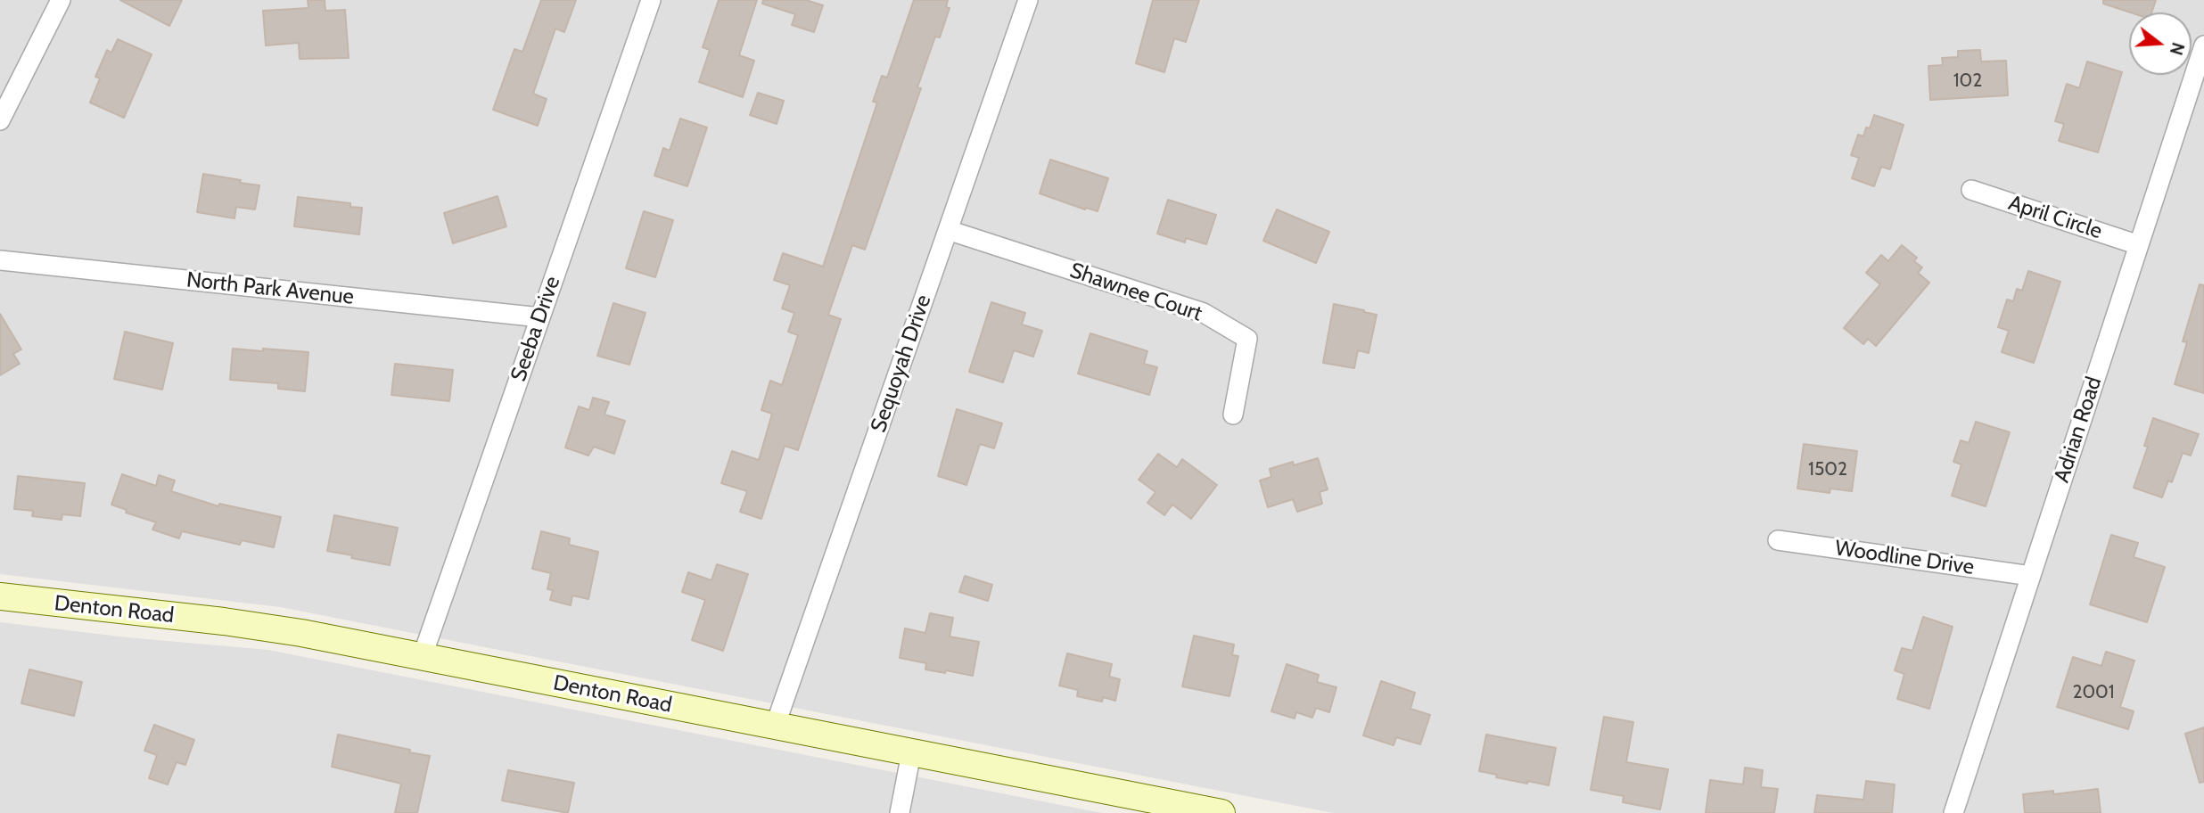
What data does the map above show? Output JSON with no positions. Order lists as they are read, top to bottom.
{
  "streets": {
    "street": [
      "April Circle",
      "North Park Avenue",
      "Shawnee Court",
      "Seeba Drive",
      "Sequoyah Drive",
      "Adrian Road",
      "Woodline Drive",
      "Denton Road"
    ]
  },
  "crossings": [
    ["April Circle", "Adrian Road"],
    ["North Park Avenue", "Seeba Drive"],
    ["Shawnee Court", "Sequoyah Drive"],
    ["Seeba Drive", "Denton Road"],
    ["Sequoyah Drive", "Denton Road"],
    ["Adrian Road", "Woodline Drive"]
  ],
  "house_numbers": ["102", "1502", "2001"],
  "north": "right"
}
